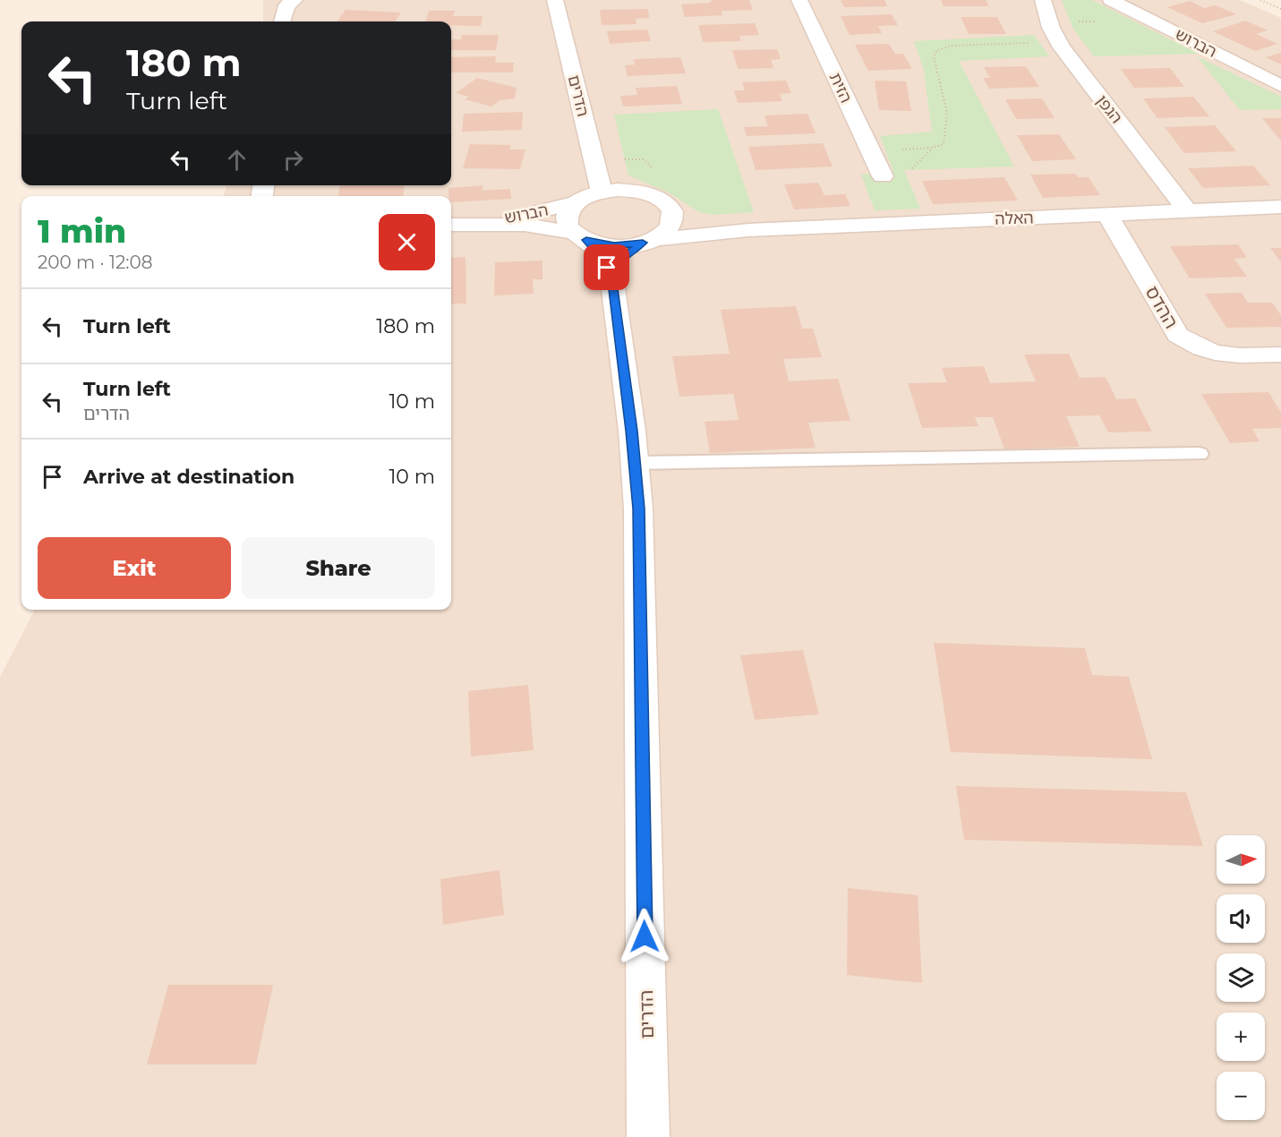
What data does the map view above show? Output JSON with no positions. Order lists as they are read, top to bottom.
{
  "streets": {
    "street": [
      "הברוש",
      "הזית",
      "הדרים",
      "הגפן",
      "האלה",
      "ההדס"
    ]
  },
  "crossings": [
    ["הברוש", "הדרים"],
    ["הברוש", "האלה"],
    ["הדרים", "האלה"],
    ["הגפן", "האלה"],
    ["האלה", "ההדס"]
  ],
  "north": "right",
  "page": {
    "turn": ["180 m", "Turn left"],
    "heading": ["1 min", "200 m · 12:08"],
    "list": [
      {
        "name": "Turn left",
        "value": "180 m"
      },
      {
        "name": "Turn left",
        "note": "הדרים",
        "value": "10 m"
      },
      {
        "name": "Arrive at destination",
        "value": "10 m"
      }
    ],
    "buttons": ["Exit", "Share"],
    "map_buttons": ["+", "−"]
  }
}
